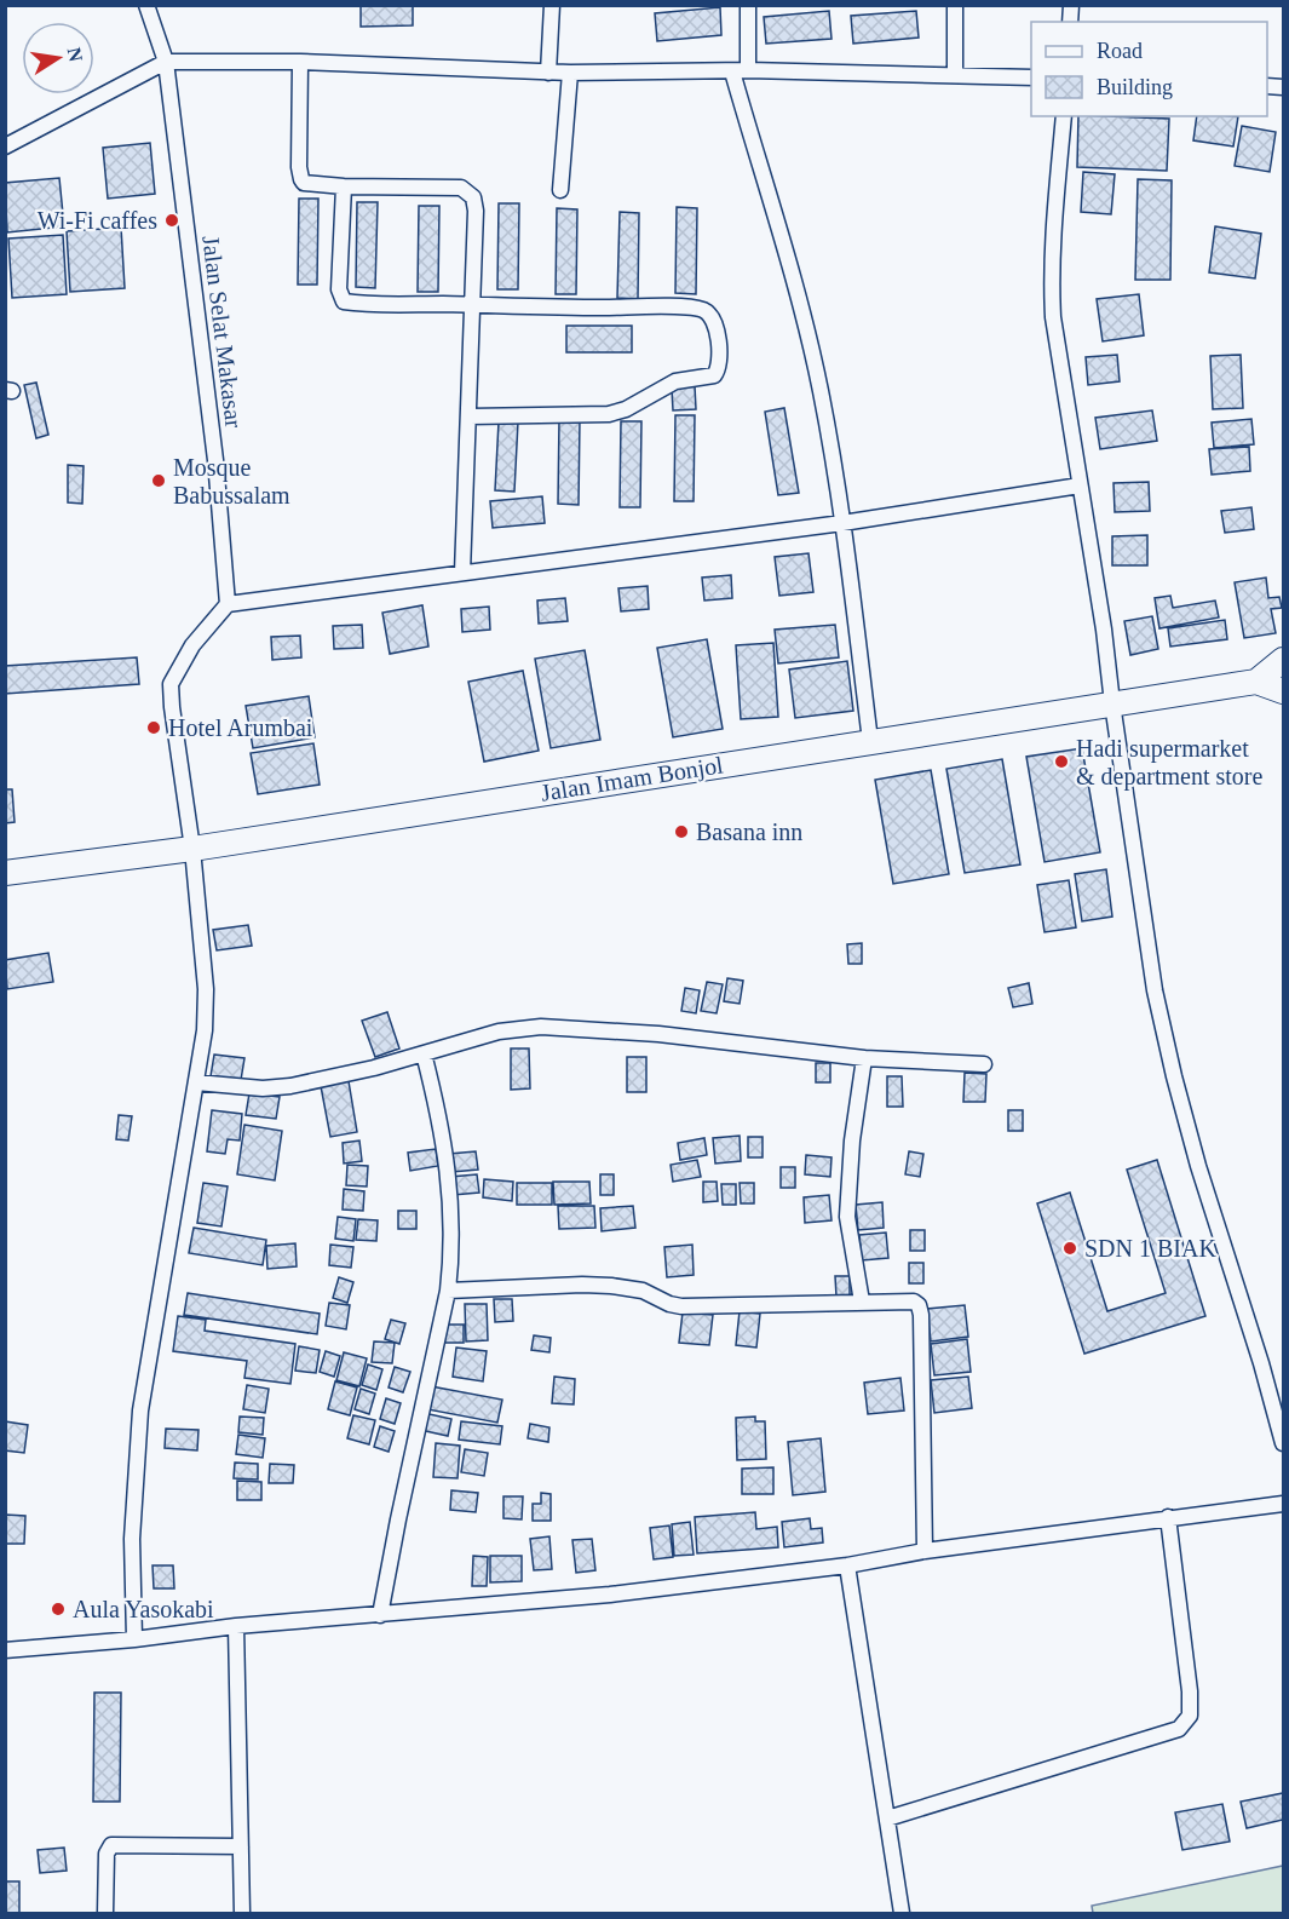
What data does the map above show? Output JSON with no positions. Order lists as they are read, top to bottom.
{
  "streets": {
    "main road": ["Jalan Imam Bonjol"],
    "street": ["Jalan Selat Makasar"]
  },
  "places": [
    "Wi-Fi caffes",
    "Mosque Babussalam",
    "Hotel Arumbai",
    "Hadi supermarket & department store",
    "Basana inn",
    "SDN 1 BIAK",
    "Aula Yasokabi"
  ],
  "legend": ["Road", "Building"],
  "north": "right"
}
